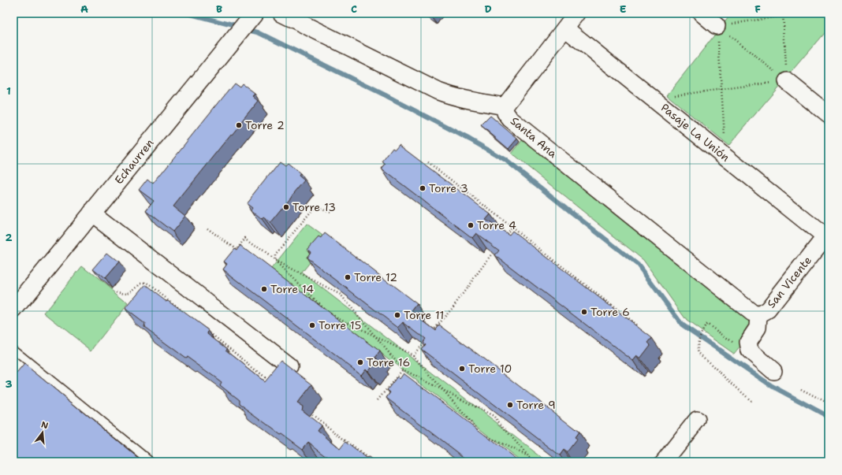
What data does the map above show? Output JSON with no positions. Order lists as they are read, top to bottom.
{
  "streets": {
    "street": [
      "Pasaje La Unión",
      "Santa Ana",
      "Echaurren",
      "San Vicente"
    ]
  },
  "crossings": [
    ["Pasaje La Unión", "San Vicente"],
    ["Santa Ana", "San Vicente"]
  ],
  "places": [
    "Torre 2",
    "Torre 3",
    "Torre 13",
    "Torre 4",
    "Torre 12",
    "Torre 14",
    "Torre 6",
    "Torre 11",
    "Torre 15",
    "Torre 16",
    "Torre 10",
    "Torre 9"
  ],
  "north": "top",
  "grid": {
    "columns": [
      "A",
      "B",
      "C",
      "D",
      "E",
      "F"
    ],
    "rows": ["1", "2", "3"]
  }
}
